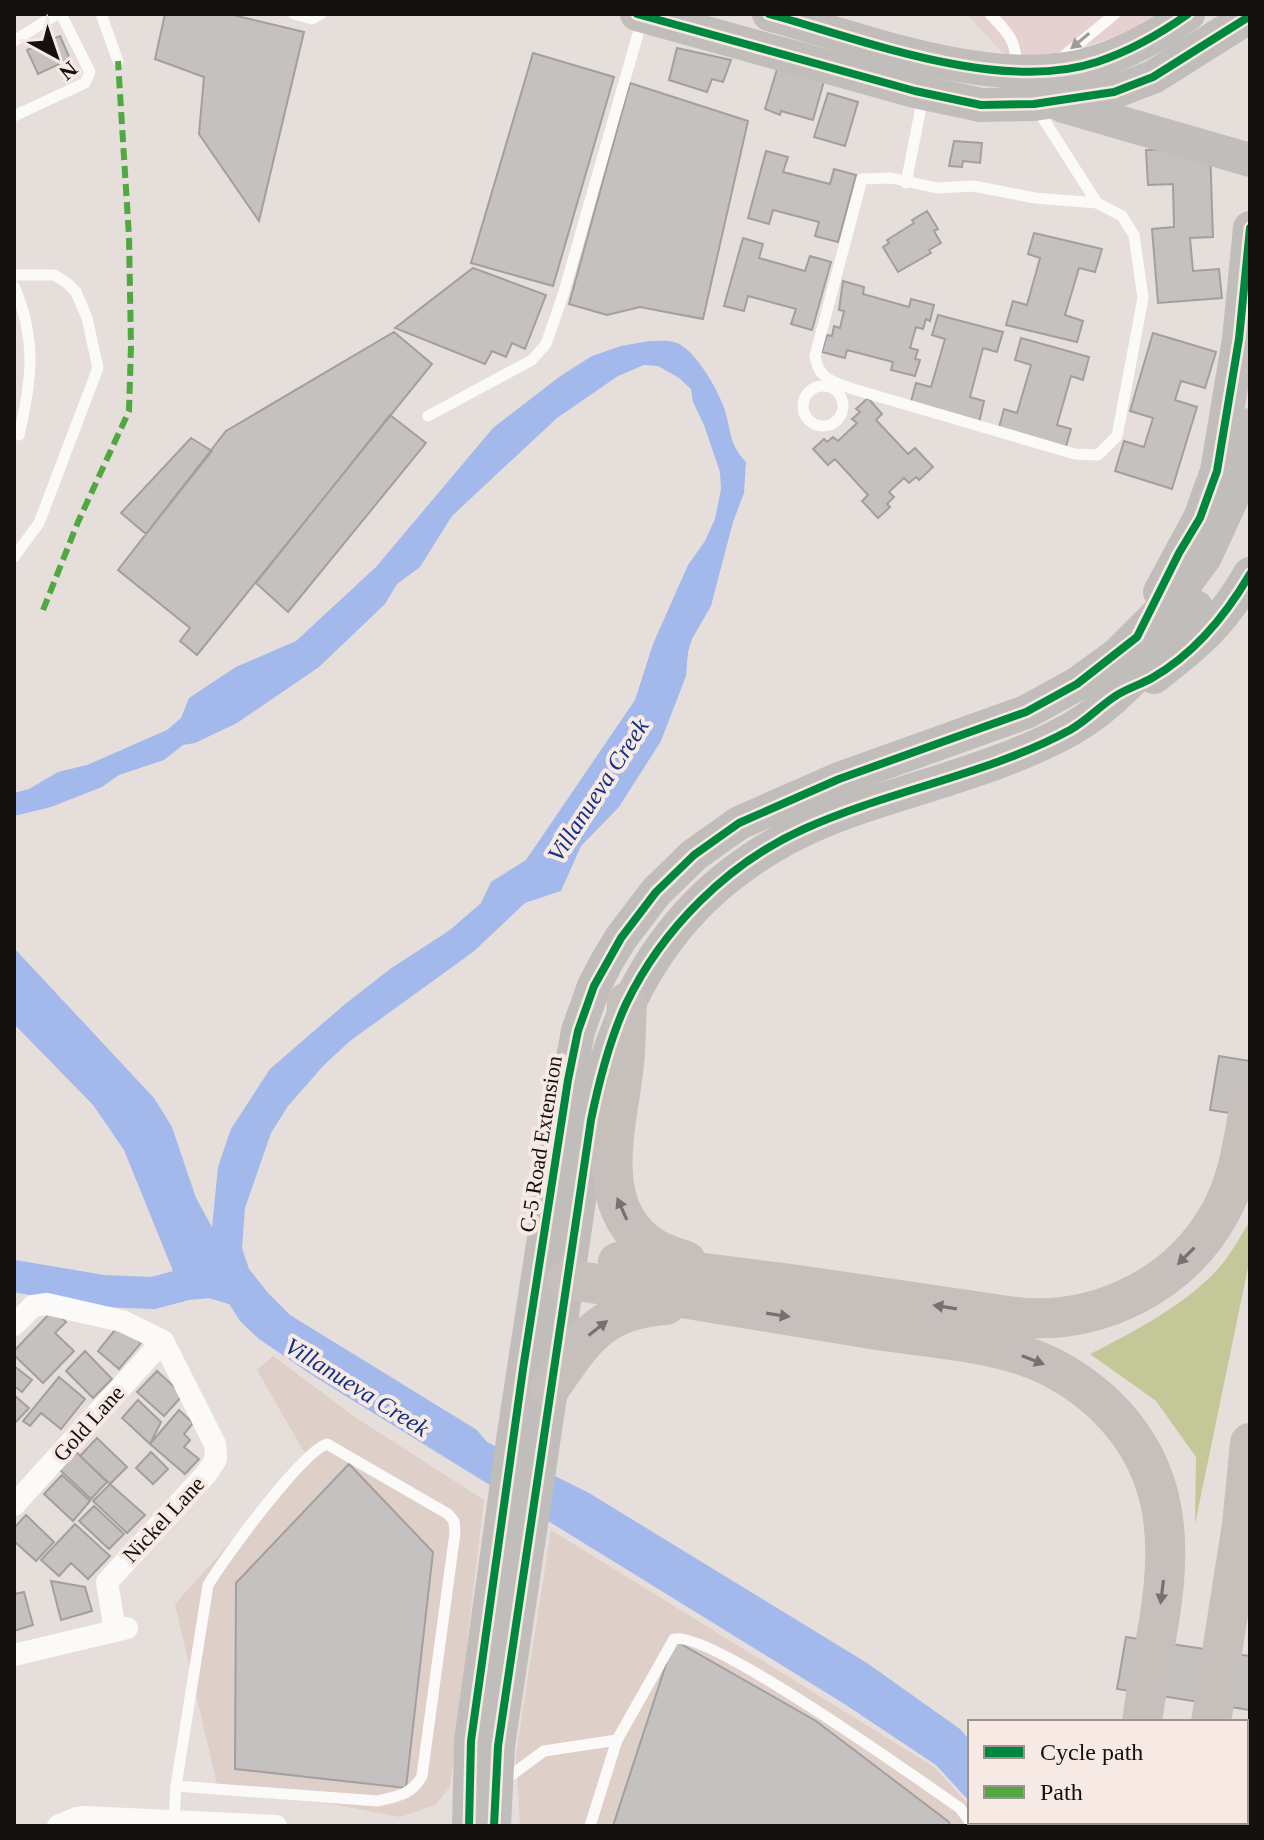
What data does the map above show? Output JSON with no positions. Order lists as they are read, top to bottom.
{
  "streets": {
    "main road": ["C-5 Road Extension"],
    "street": ["Gold Lane", "Nickel Lane"]
  },
  "crossings": [
    ["Gold Lane", "Nickel Lane"]
  ],
  "water": ["Villanueva Creek"],
  "legend": ["Cycle path", "Path"],
  "north": "bottom right"
}
